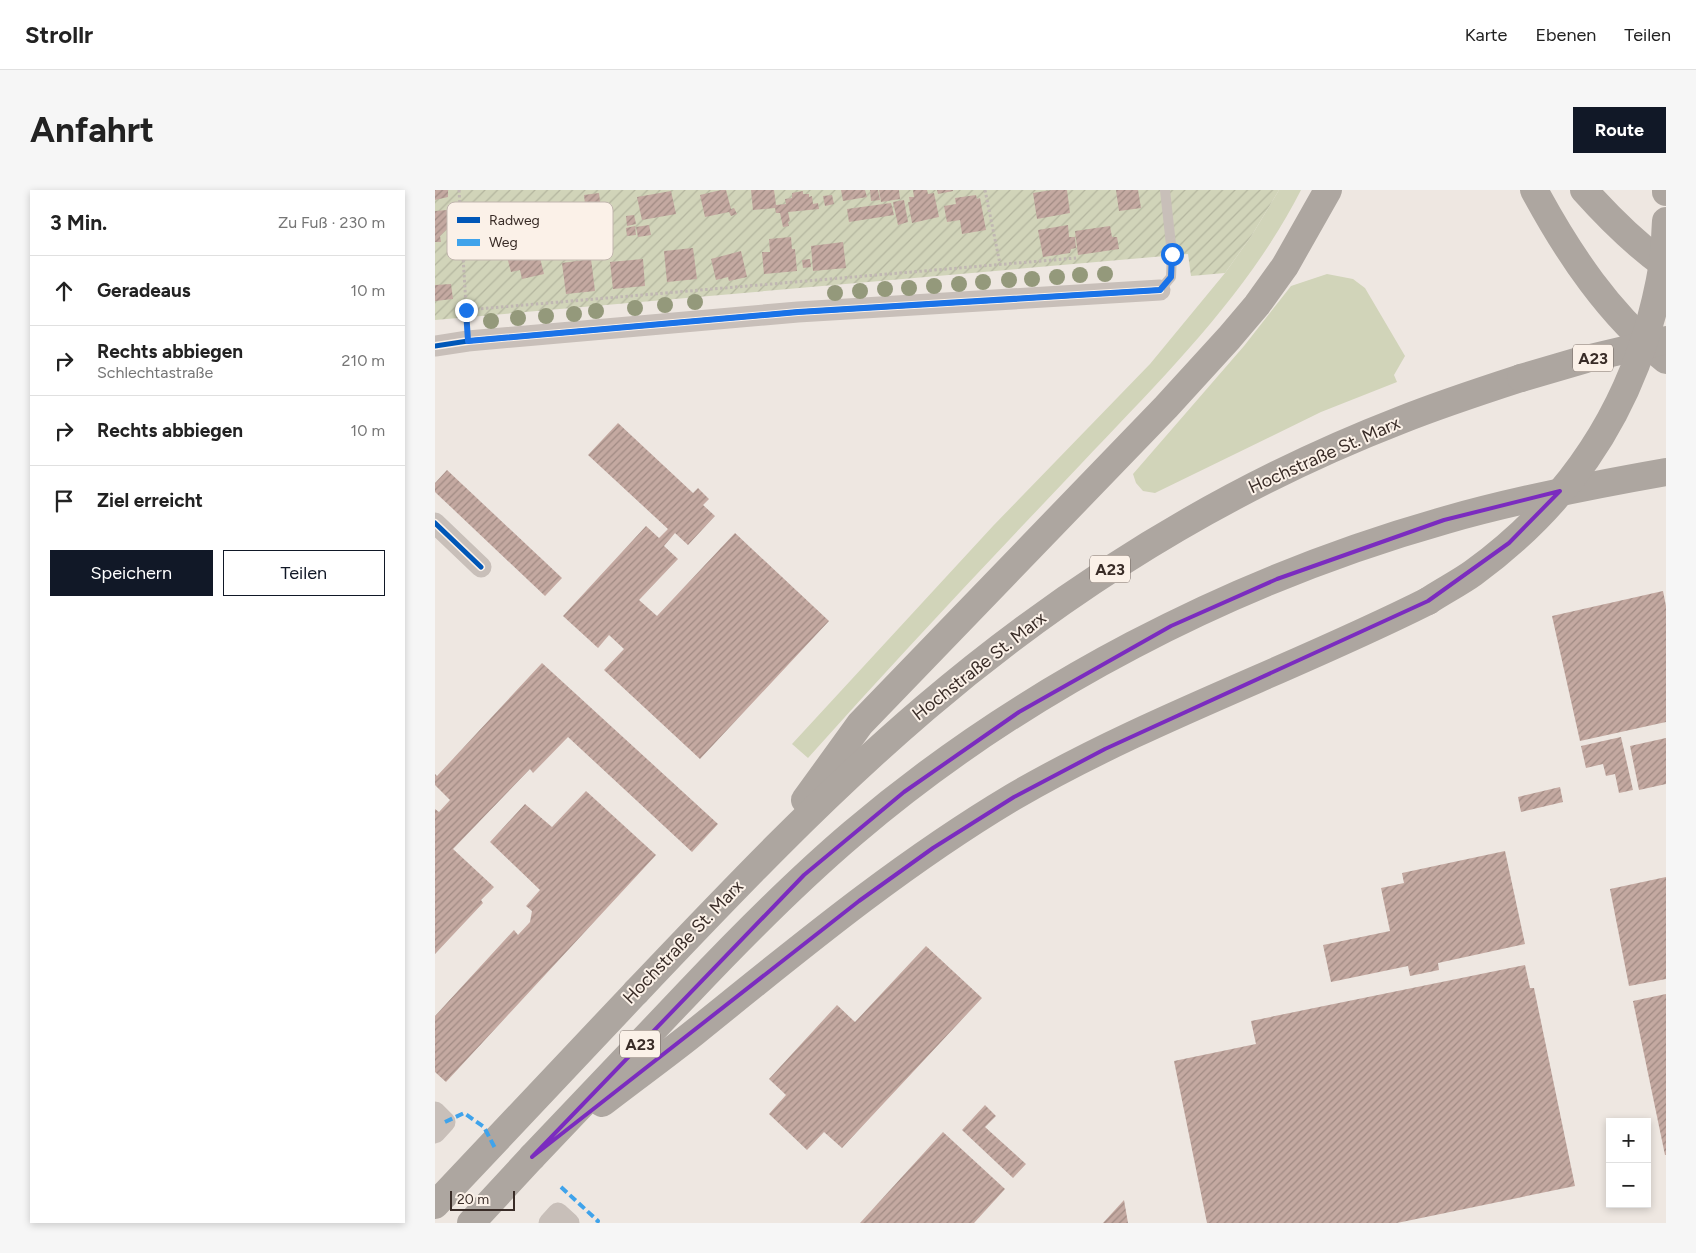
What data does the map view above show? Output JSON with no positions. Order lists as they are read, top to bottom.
{
  "streets": {
    "highway": ["A23", "Hochstraße St. Marx"]
  },
  "legend": ["Radweg", "Weg"],
  "scale_bar": "20 m",
  "page": {
    "header": "Strollr",
    "nav": ["Karte", "Ebenen", "Teilen"],
    "buttons": [
      "Route",
      ["Speichern", "Teilen"]
    ],
    "title": "Anfahrt",
    "heading": ["3 Min.", "Zu Fuß · 230 m"],
    "list": [
      ["Geradeaus", "10 m"],
      ["Rechts abbiegen", "Schlechtastraße", "210 m"],
      ["Rechts abbiegen", "10 m"],
      "Ziel erreicht"
    ],
    "map_buttons": ["+", "−"],
    "scale": "20 m"
  }
}
